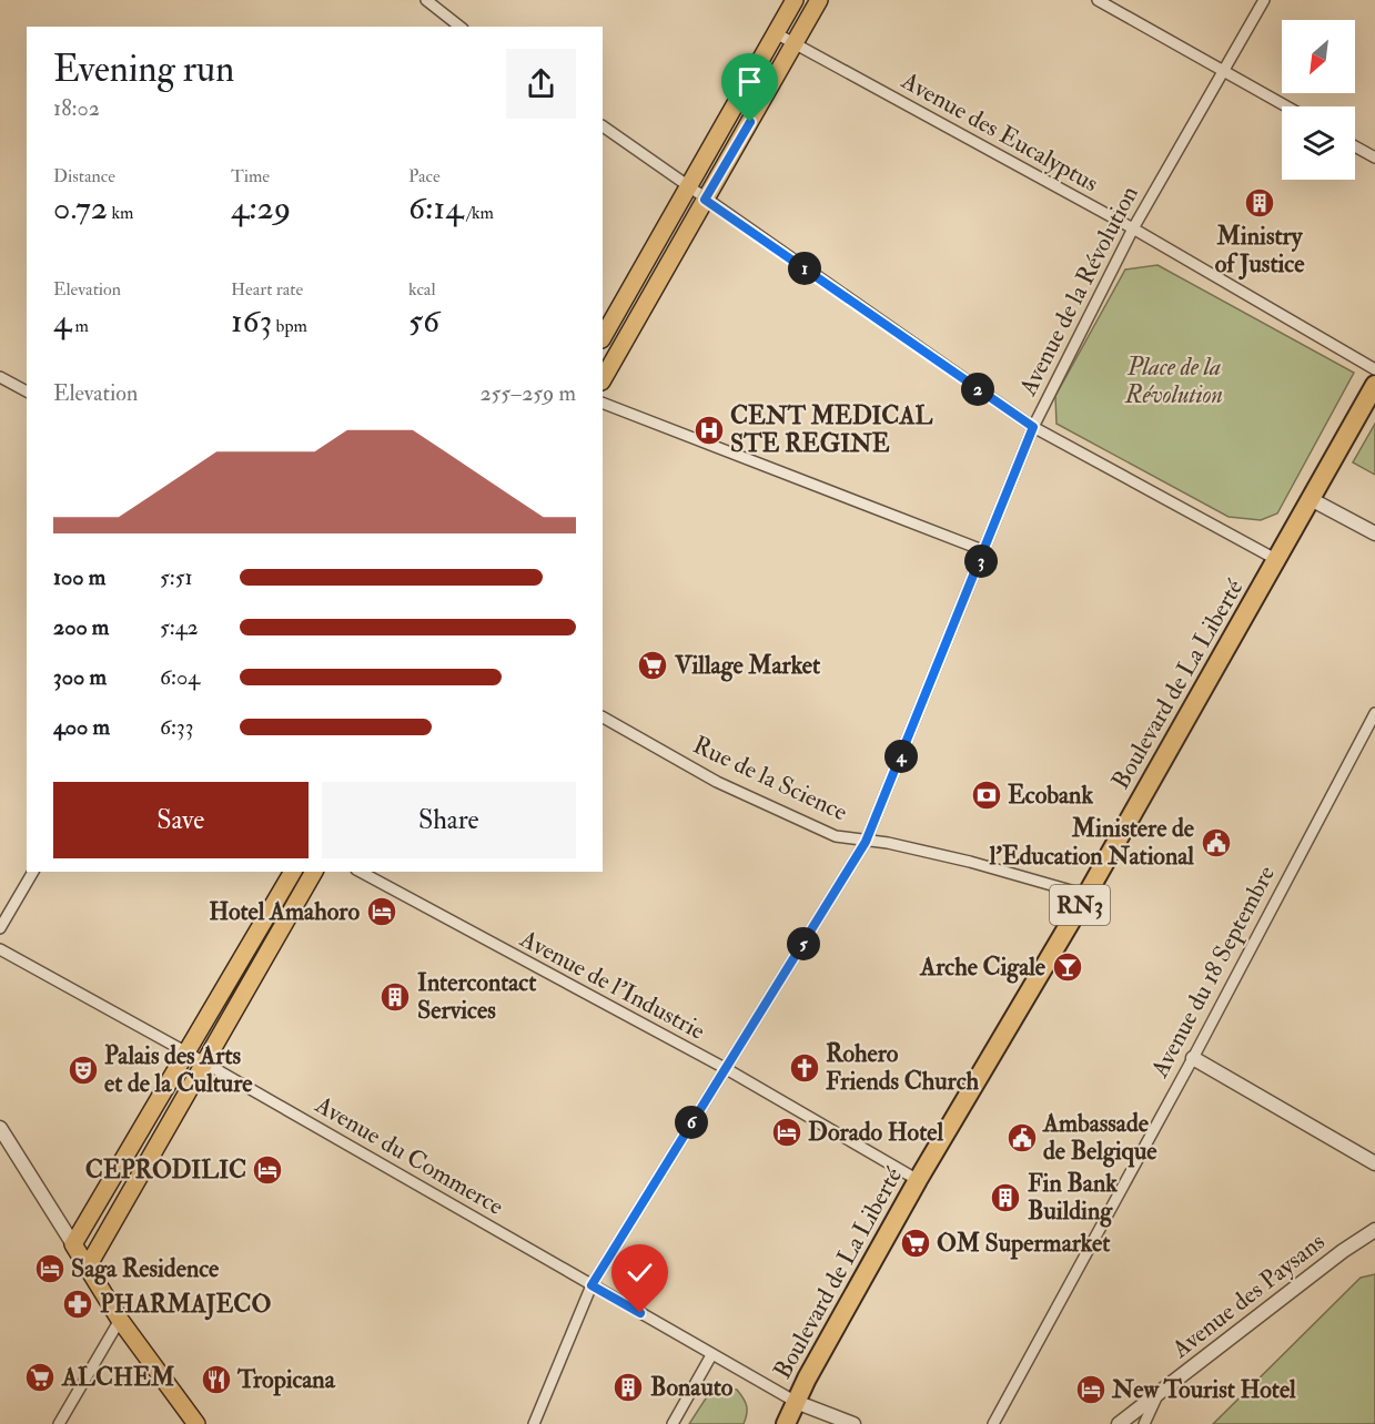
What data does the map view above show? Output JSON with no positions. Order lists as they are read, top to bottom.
{
  "streets": {
    "highway": ["Boulevard de La Liberté", "RN3"],
    "street": [
      "Avenue des Eucalyptus",
      "Avenue de la Révolution",
      "Rue de la Science",
      "Avenue du 18 Septembre",
      "Avenue de l'Industrie",
      "Avenue du Commerce",
      "Avenue des Paysans"
    ]
  },
  "crossings": [
    ["Avenue des Eucalyptus", "Avenue de la Révolution"],
    ["Avenue de la Révolution", "Rue de la Science"],
    ["Avenue de la Révolution", "Avenue de l'Industrie"],
    ["Avenue de la Révolution", "Avenue du Commerce"],
    ["Boulevard de La Liberté", "Rue de la Science"],
    ["Boulevard de La Liberté", "Avenue de l'Industrie"],
    ["Boulevard de La Liberté", "Avenue du Commerce"]
  ],
  "parks": ["Place de la Révolution"],
  "places": {
    "building": [
      "Ministry of Justice",
      "Intercontact Services",
      "Fin Bank Building",
      "Bonauto"
    ],
    "hospital": ["CENT MEDICAL STE REGINE"],
    "supermarket": ["Village Market", "OM Supermarket", "ALCHEM"],
    "bank": ["Ecobank"],
    "public building": ["Ministere de l'Education National", "Ambassade de Belgique"],
    "hotel": [
      "Hotel Amahoro",
      "Dorado Hotel",
      "CEPRODILIC",
      "Saga Residence",
      "New Tourist Hotel"
    ],
    "bar": ["Arche Cigale"],
    "church": ["Rohero Friends Church"],
    "theatre": ["Palais des Arts et de la Culture"],
    "pharmacy": ["PHARMAJECO"],
    "restaurant": ["Tropicana"]
  },
  "north": "bottom left",
  "page": {
    "heading": ["Evening run", "18:02"],
    "stats": [
      ["Distance", "0.72 km"],
      ["Time", "4:29"],
      ["Pace", "6:14 /km"],
      ["Elevation", "4 m"],
      ["Heart rate", "163 bpm"],
      ["kcal", "56"]
    ],
    "pins": [
      "1",
      "2",
      "3",
      "4",
      "5",
      "6"
    ],
    "chart": ["Elevation", "255–259 m"],
    "list": [
      {
        "name": "100 m",
        "note": "5:51"
      },
      {
        "name": "200 m",
        "note": "5:42"
      },
      {
        "name": "300 m",
        "note": "6:04"
      },
      {
        "name": "400 m",
        "note": "6:33"
      }
    ],
    "buttons": ["Save", "Share"]
  }
}
